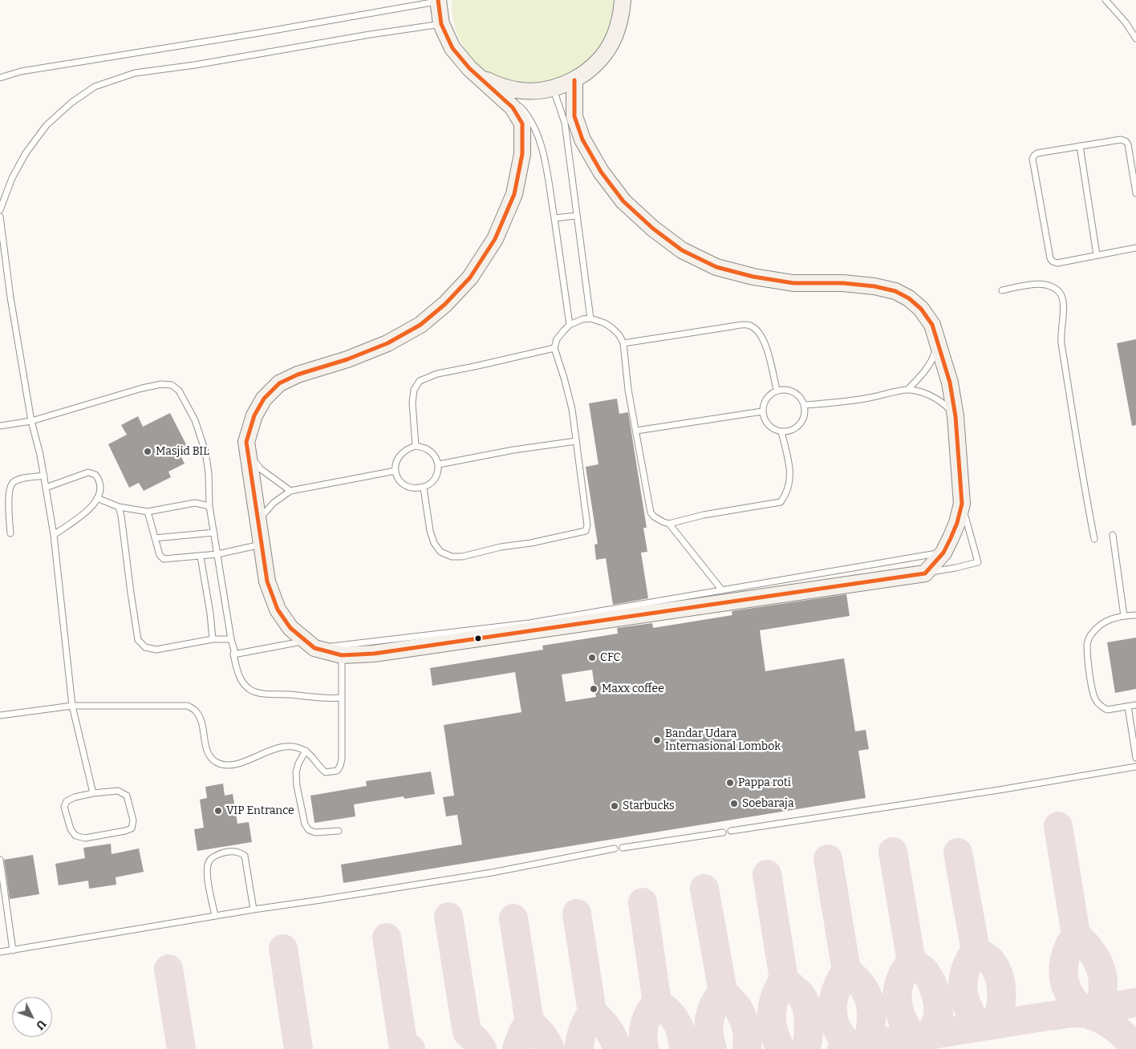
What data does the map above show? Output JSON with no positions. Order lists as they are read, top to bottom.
{
  "places": [
    "Masjid BIL",
    "CFC",
    "Maxx coffee",
    "Bandar Udara Internasional Lombok",
    "Pappa roti",
    "Soebaraja",
    "Starbucks",
    "VIP Entrance"
  ],
  "north": "bottom right"
}
